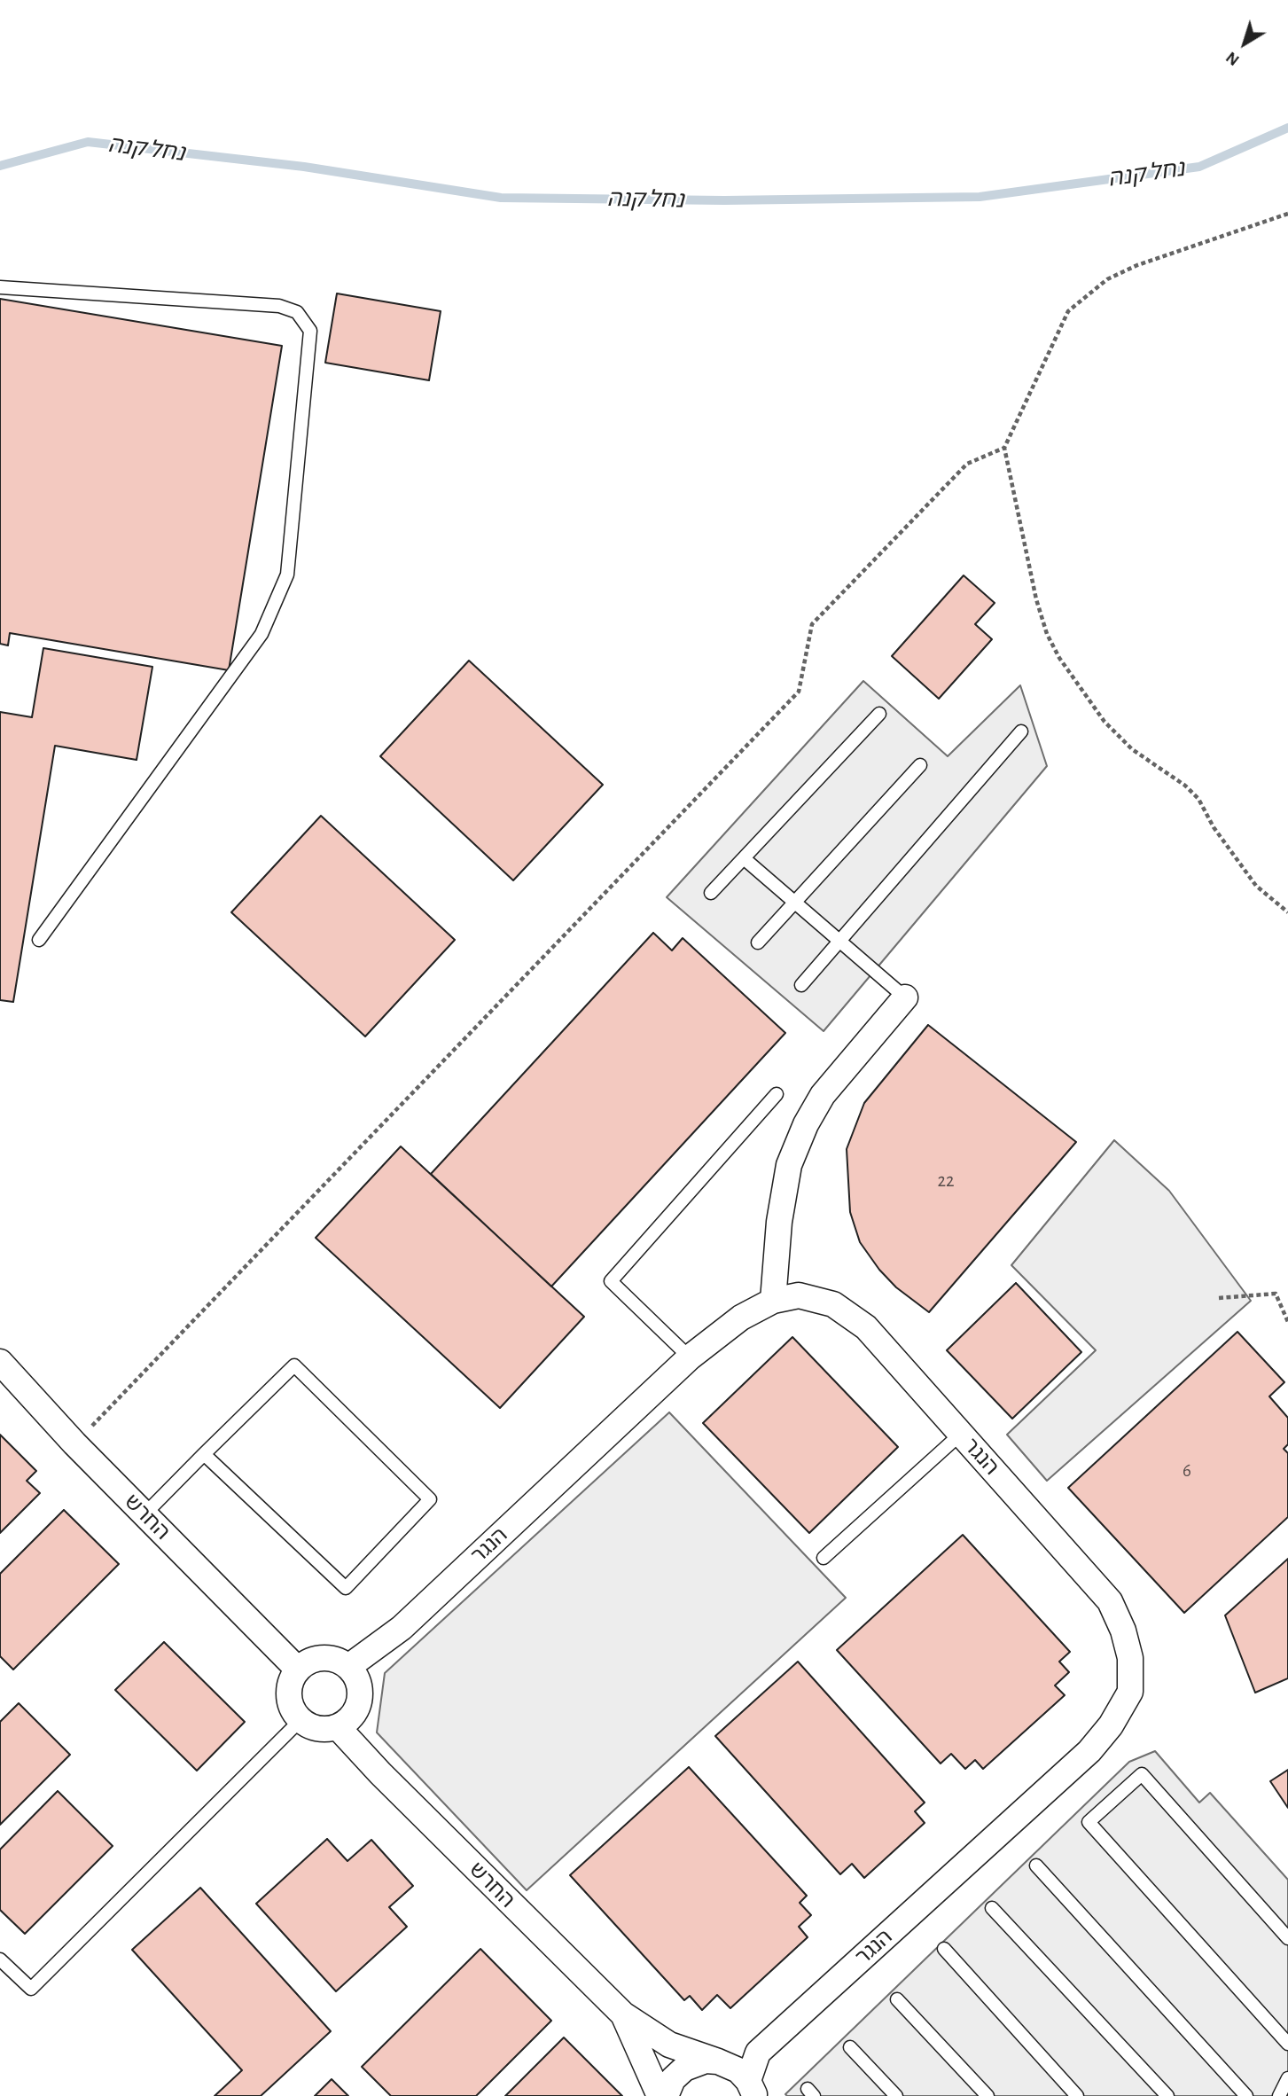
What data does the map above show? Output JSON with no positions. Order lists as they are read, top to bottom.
{
  "streets": {
    "street": ["הנגר", "החרש"]
  },
  "crossings": [
    ["הנגר", "החרש"]
  ],
  "water": ["נחל קנה"],
  "house_numbers": ["22", "6"],
  "north": "bottom left"
}
